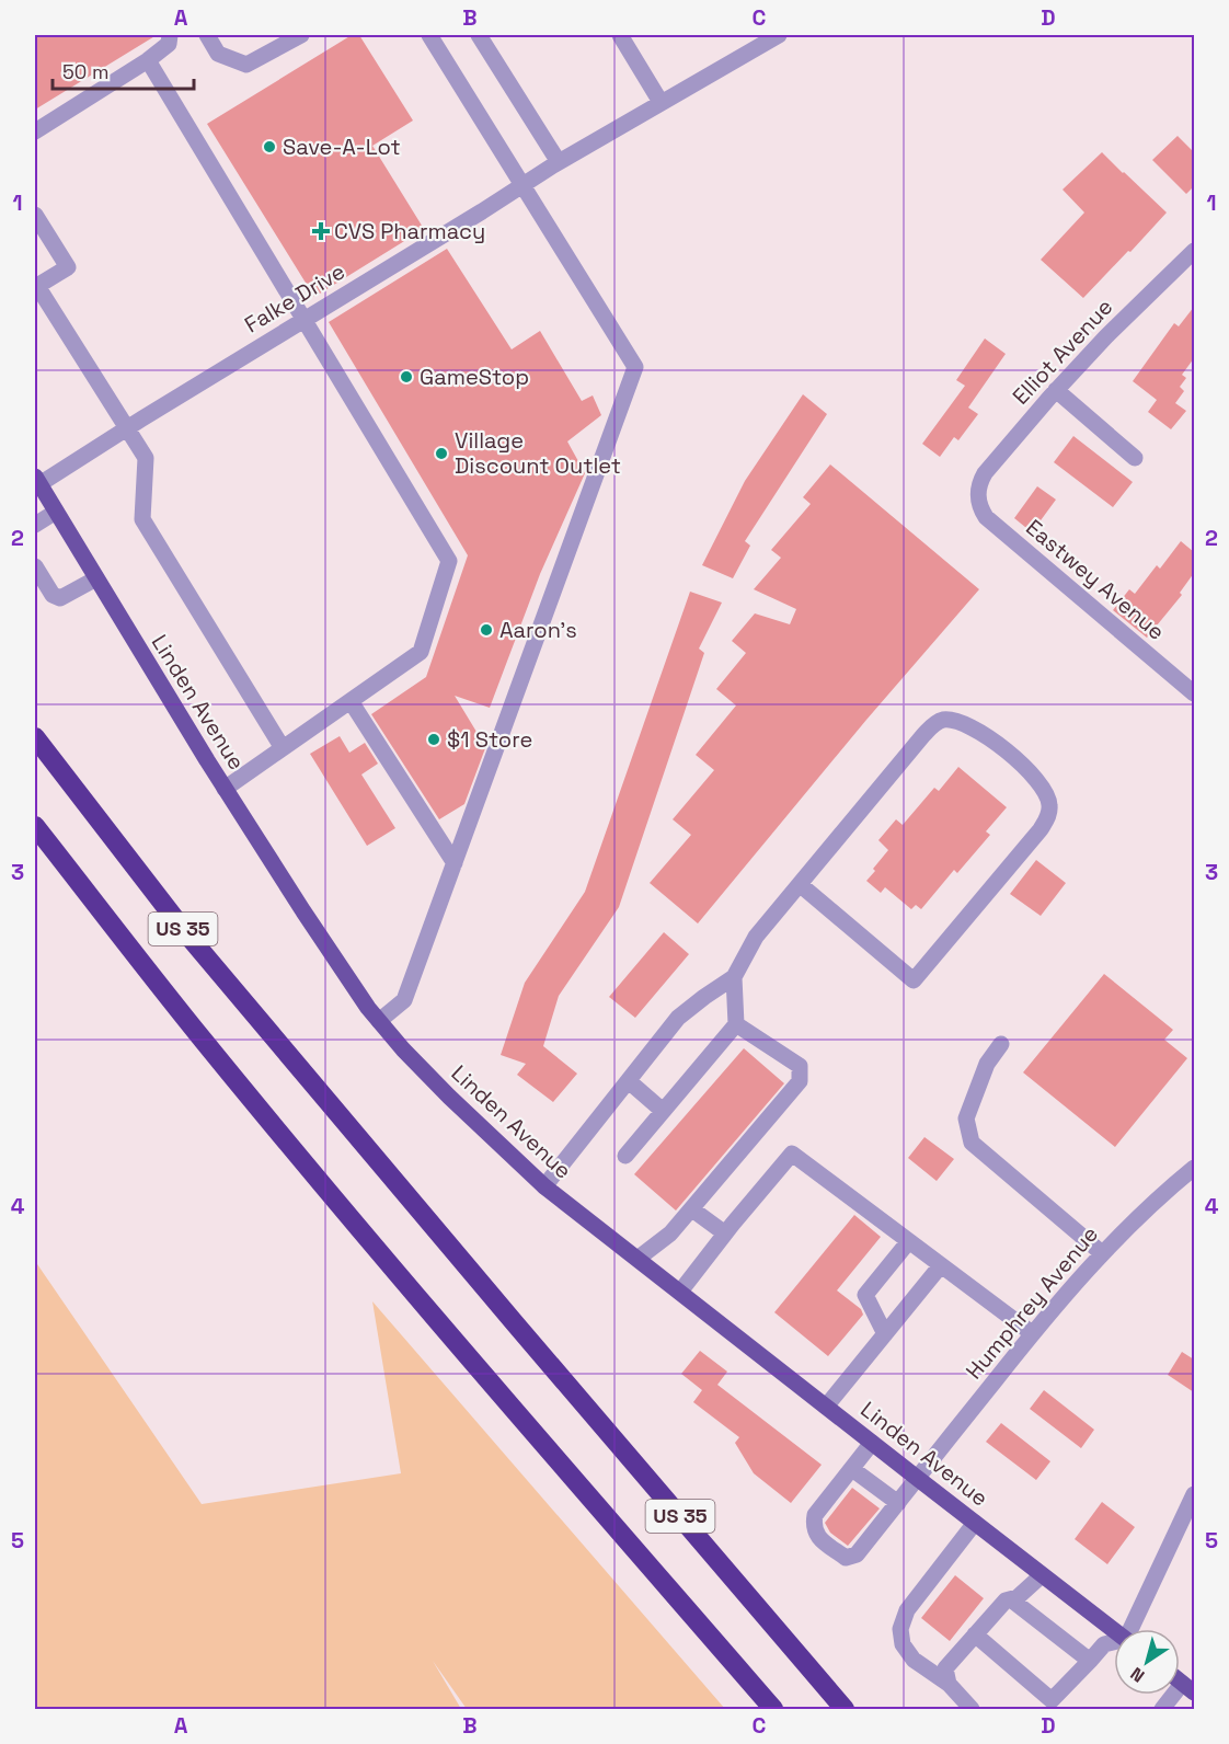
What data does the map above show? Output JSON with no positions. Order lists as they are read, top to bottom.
{
  "streets": {
    "highway": ["US 35"],
    "main road": ["Linden Avenue"],
    "street": [
      "Falke Drive",
      "Elliot Avenue",
      "Eastwey Avenue",
      "Humphrey Avenue"
    ]
  },
  "crossings": [
    ["Falke Drive", "Linden Avenue"],
    ["Elliot Avenue", "Eastwey Avenue"],
    ["Linden Avenue", "Humphrey Avenue"]
  ],
  "places": {
    "other": [
      "Save-A-Lot",
      "GameStop",
      "Village Discount Outlet",
      "Aaron's",
      "$1 Store"
    ],
    "health": ["CVS Pharmacy"]
  },
  "scale_bar": "50 m",
  "north": "bottom left",
  "grid": {
    "columns": [
      "A",
      "B",
      "C",
      "D"
    ],
    "rows": [
      "1",
      "2",
      "3",
      "4",
      "5"
    ]
  }
}
